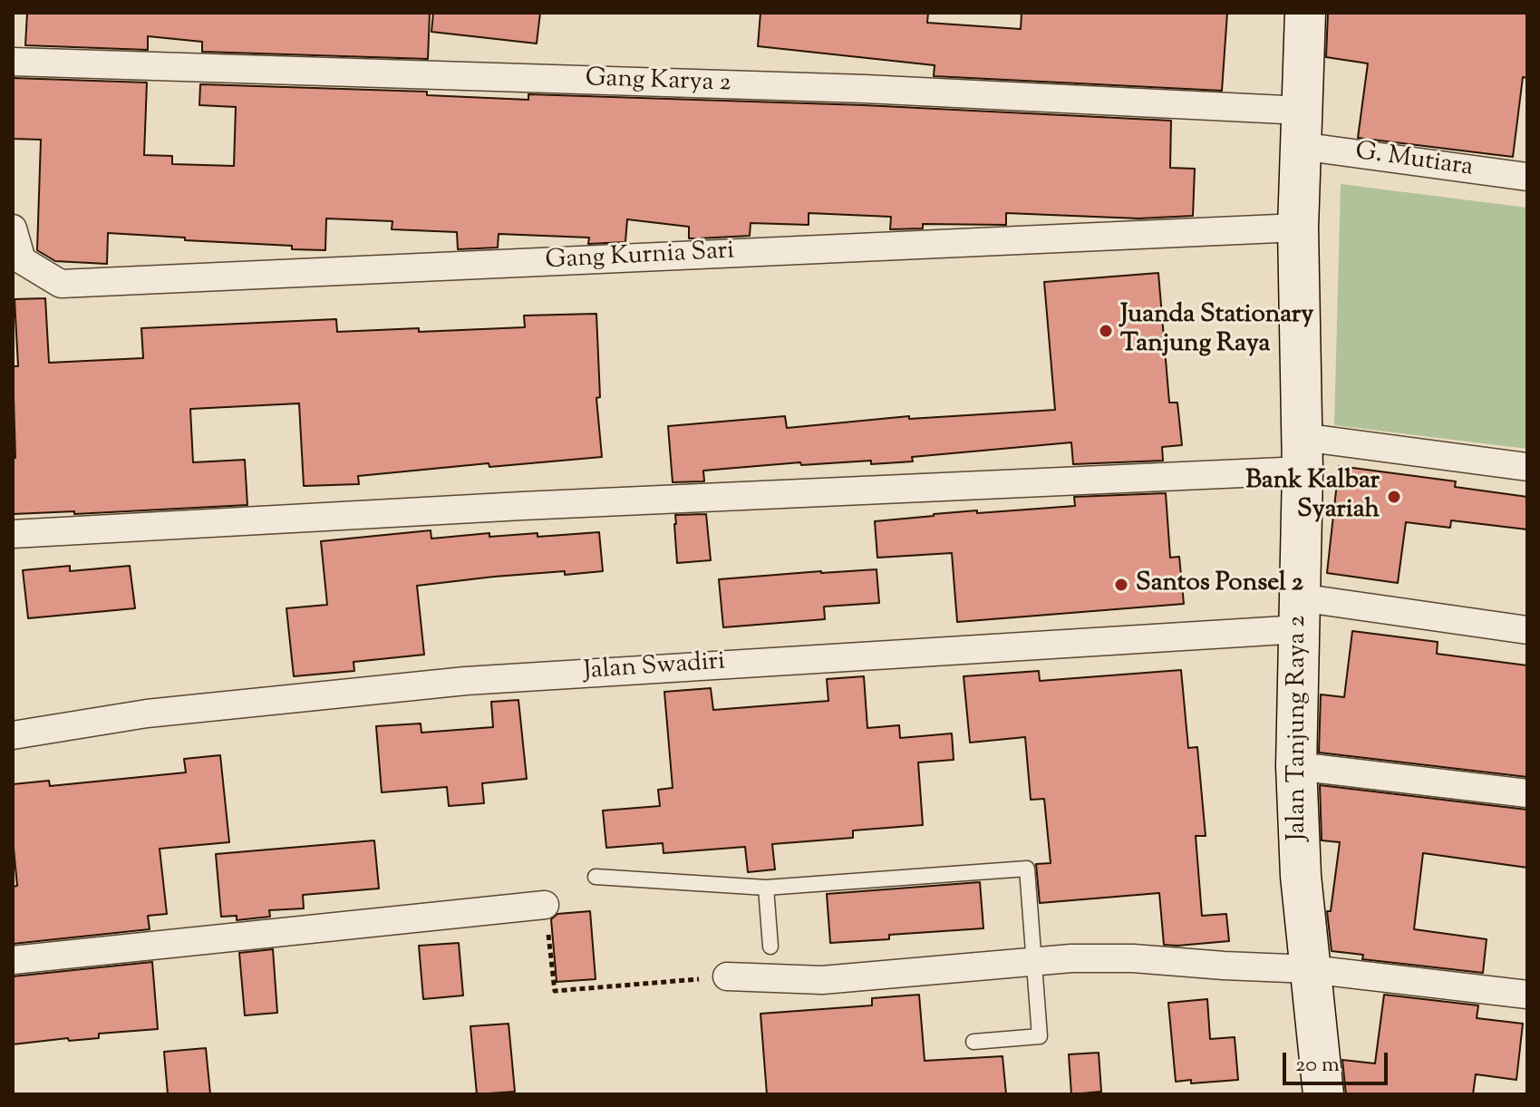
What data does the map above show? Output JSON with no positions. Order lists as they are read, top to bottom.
{
  "streets": {
    "street": [
      "Gang Karya 2",
      "G. Mutiara",
      "Gang Kurnia Sari",
      "Jalan Swadiri",
      "Jalan Tanjung Raya 2"
    ]
  },
  "crossings": [
    ["Gang Karya 2", "G. Mutiara"],
    ["Gang Karya 2", "Jalan Tanjung Raya 2"],
    ["G. Mutiara", "Jalan Tanjung Raya 2"],
    ["Gang Kurnia Sari", "Jalan Tanjung Raya 2"],
    ["Jalan Swadiri", "Jalan Tanjung Raya 2"]
  ],
  "places": ["Juanda Stationary Tanjung Raya", "Bank Kalbar Syariah", "Santos Ponsel 2"],
  "scale_bar": "20 m"
}
